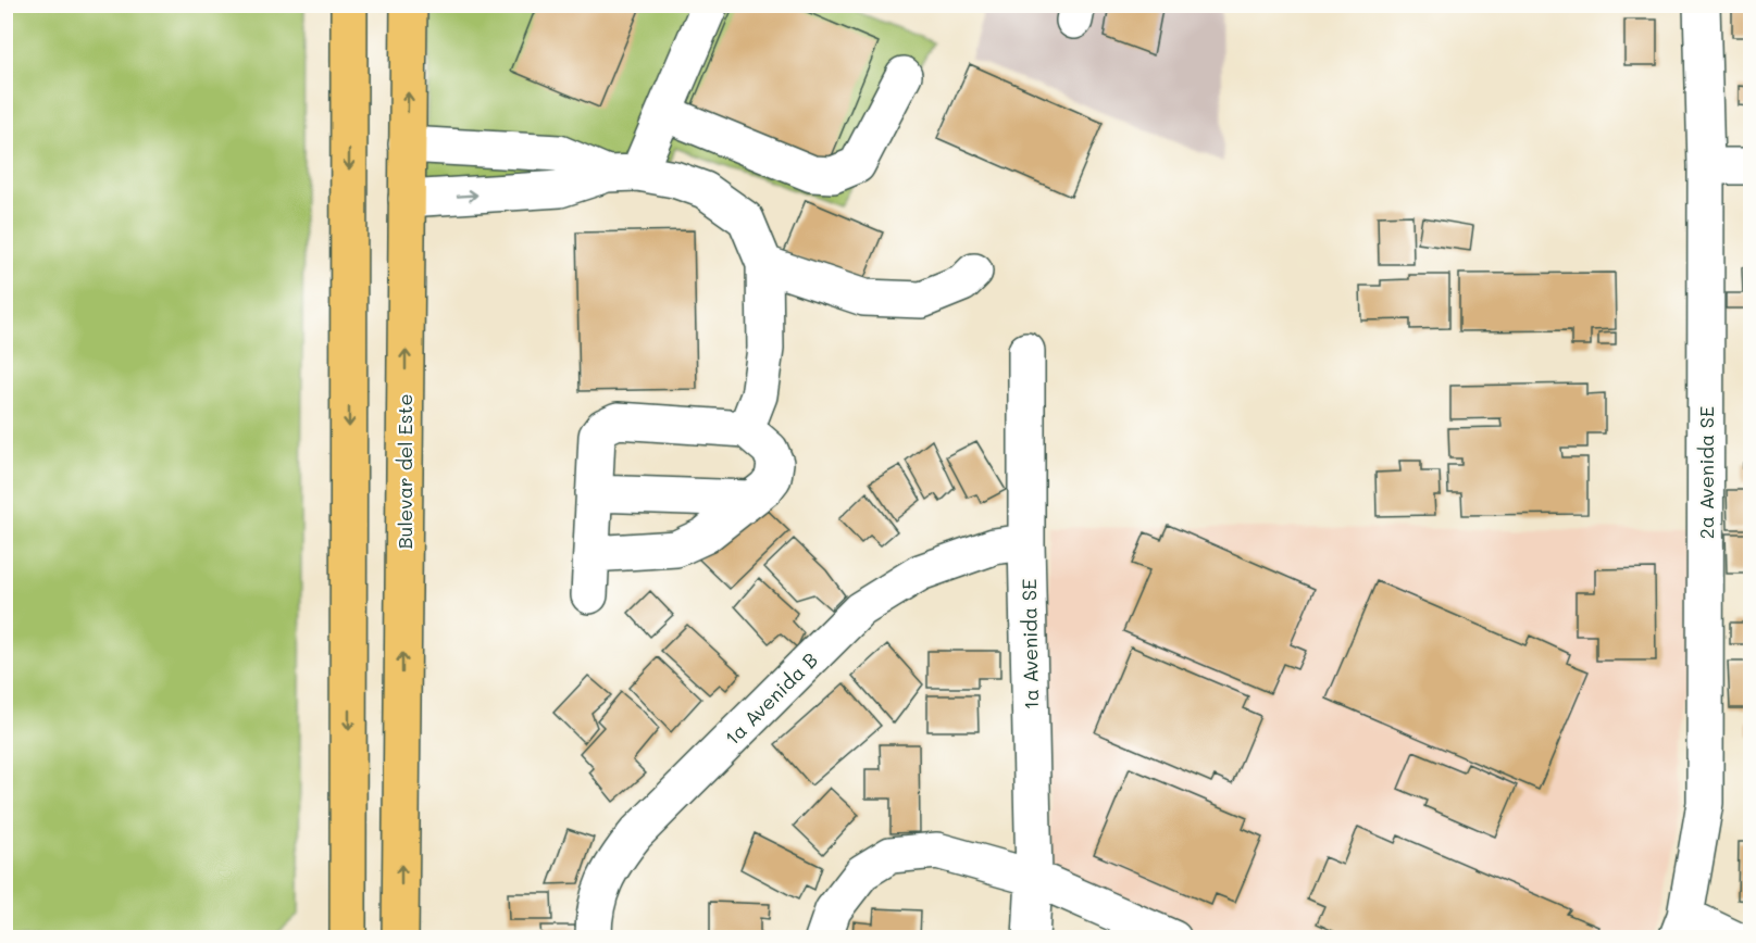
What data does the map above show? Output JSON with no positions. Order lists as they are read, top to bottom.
{
  "streets": {
    "highway": ["Bulevar del Este"],
    "street": ["2a Avenida SE", "1a Avenida SE", "1a Avenida B"]
  },
  "crossings": [
    ["1a Avenida SE", "1a Avenida B"]
  ]
}
